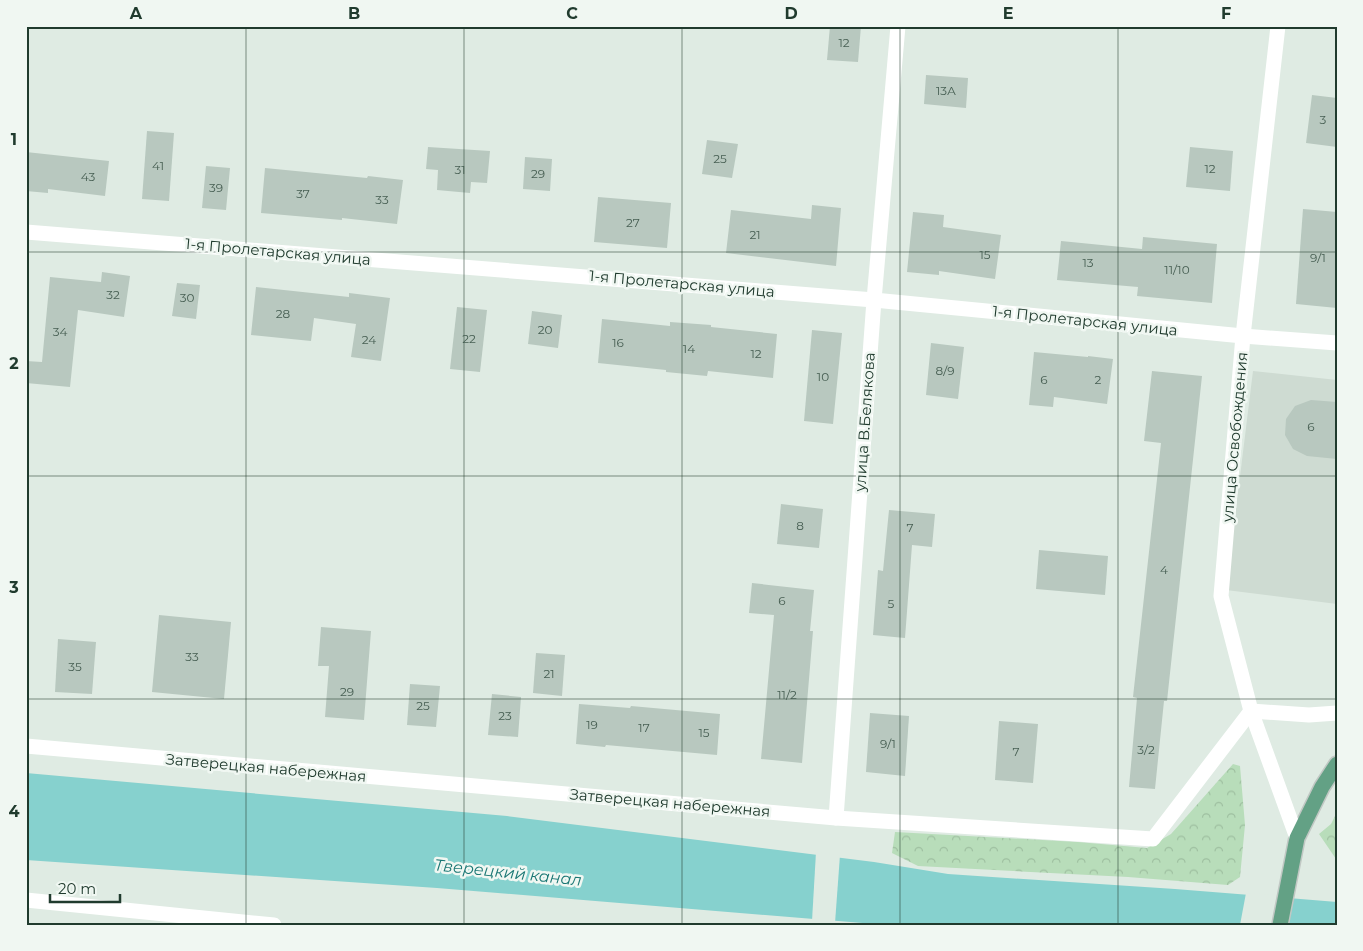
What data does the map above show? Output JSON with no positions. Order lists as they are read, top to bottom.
{
  "streets": {
    "street": [
      "1-я Пролетарская улица",
      "улица В.Белякова",
      "улица Освобождения",
      "Затверецкая набережная"
    ]
  },
  "crossings": [
    ["1-я Пролетарская улица", "улица В.Белякова"],
    ["1-я Пролетарская улица", "улица Освобождения"],
    ["улица В.Белякова", "Затверецкая набережная"],
    ["улица Освобождения", "Затверецкая набережная"]
  ],
  "water": ["Тверецкий канал"],
  "house_numbers": [
    "12",
    "13А",
    "3",
    "25",
    "41",
    "12",
    "31",
    "29",
    "43",
    "39",
    "37",
    "33",
    "27",
    "21",
    "15",
    "9/1",
    "13",
    "11/10",
    "32",
    "30",
    "28",
    "20",
    "34",
    "22",
    "24",
    "16",
    "14",
    "12",
    "8/9",
    "10",
    "6",
    "2",
    "6",
    "8",
    "7",
    "4",
    "6",
    "5",
    "33",
    "35",
    "21",
    "29",
    "11/2",
    "25",
    "23",
    "19",
    "17",
    "15",
    "9/1",
    "3/2",
    "7"
  ],
  "scale_bar": "20 m",
  "grid": {
    "columns": [
      "A",
      "B",
      "C",
      "D",
      "E",
      "F"
    ],
    "rows": [
      "1",
      "2",
      "3",
      "4"
    ]
  }
}
